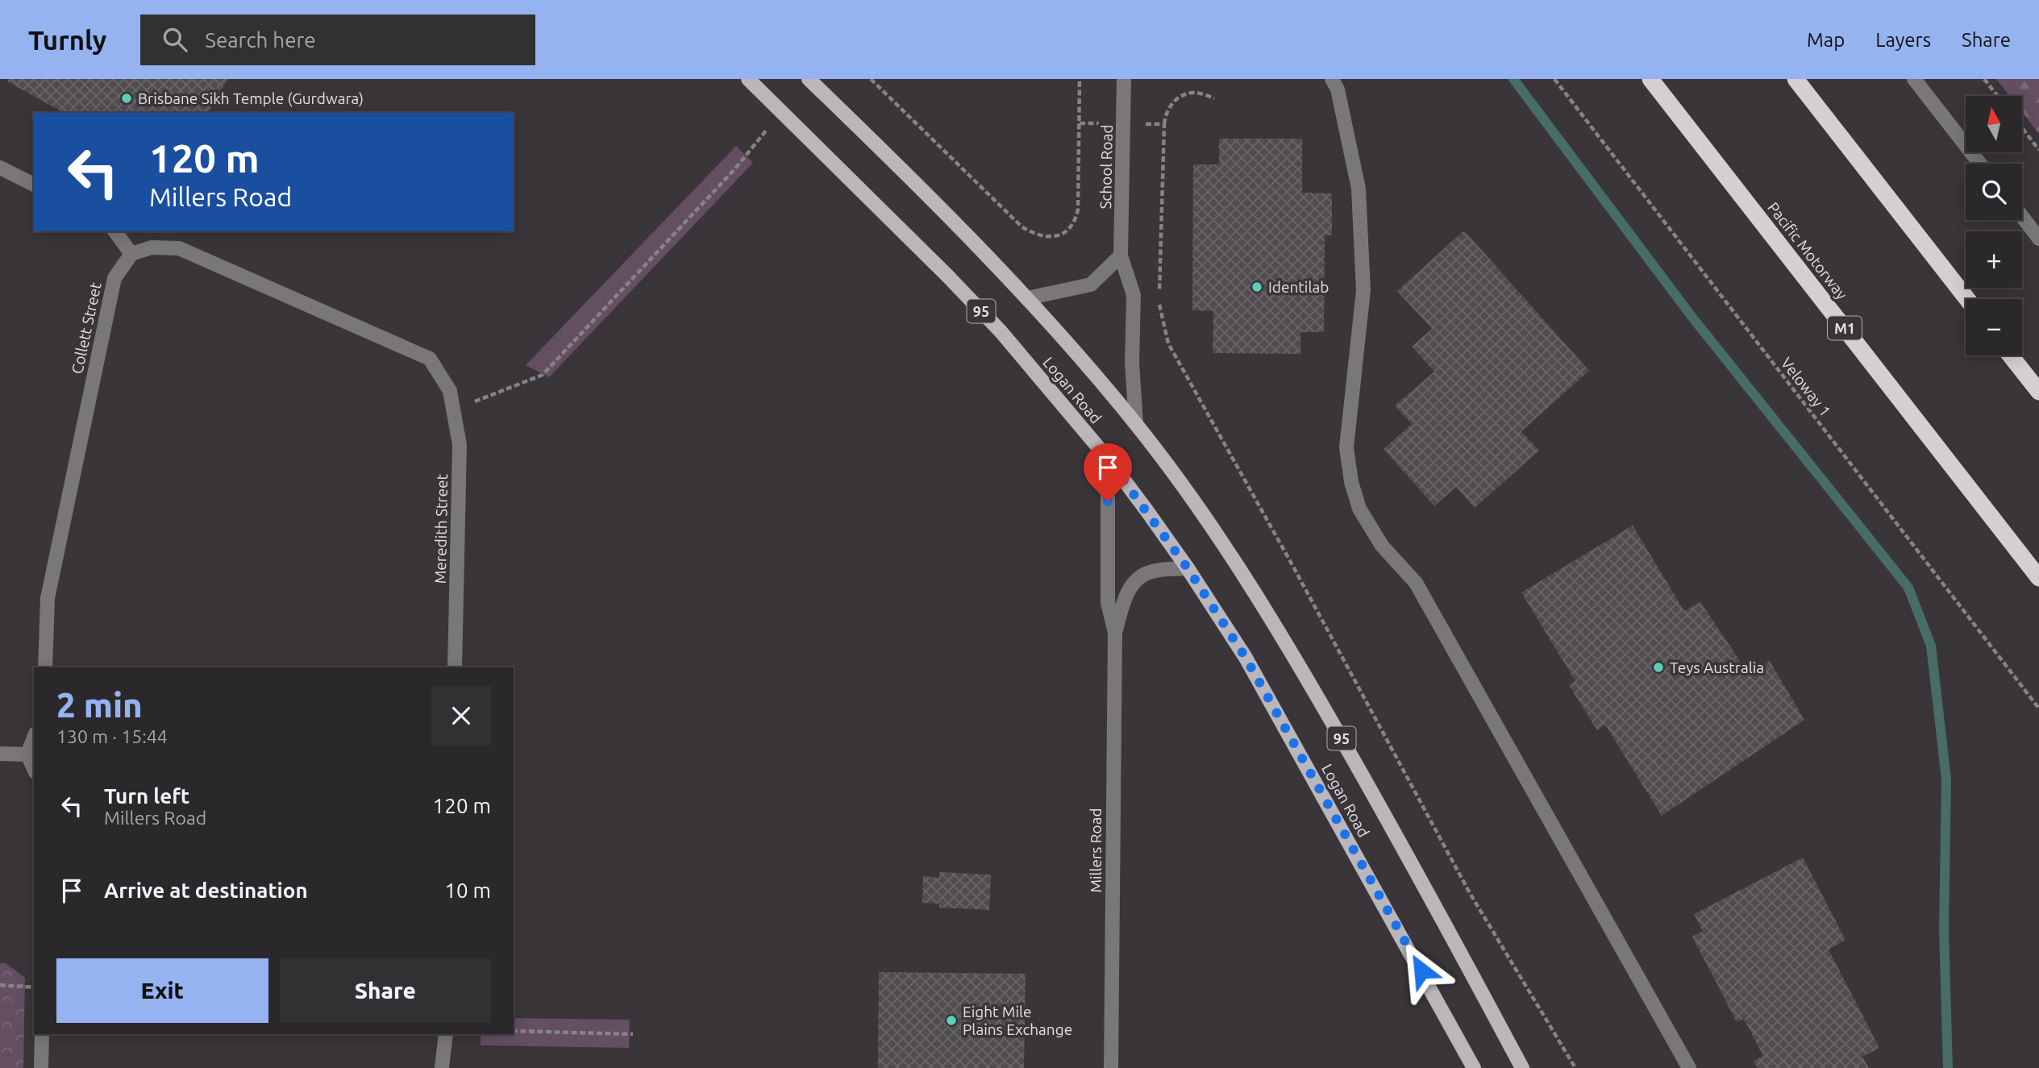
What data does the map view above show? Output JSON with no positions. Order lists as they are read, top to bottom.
{
  "streets": {
    "highway": ["Pacific Motorway", "M1"],
    "main road": ["95", "Logan Road"],
    "street": [
      "School Road",
      "Collett Street",
      "Meredith Street",
      "Millers Road"
    ],
    "path": ["Veloway 1"]
  },
  "crossings": [
    ["School Road", "Logan Road"],
    ["Collett Street", "Meredith Street"],
    ["Logan Road", "Millers Road"]
  ],
  "places": [
    "Brisbane Sikh Temple (Gurdwara)",
    "Identilab",
    "Teys Australia",
    "Eight Mile Plains Exchange"
  ],
  "north": "top",
  "page": {
    "header": "Turnly",
    "search": "Search here",
    "nav": ["Map", "Layers", "Share"],
    "map_buttons": ["+", "−"],
    "turn": ["120 m", "Millers Road"],
    "heading": ["2 min", "130 m · 15:44"],
    "list": [
      {
        "name": "Turn left",
        "note": "Millers Road",
        "value": "120 m"
      },
      {
        "name": "Arrive at destination",
        "value": "10 m"
      }
    ],
    "buttons": ["Exit", "Share"]
  }
}
